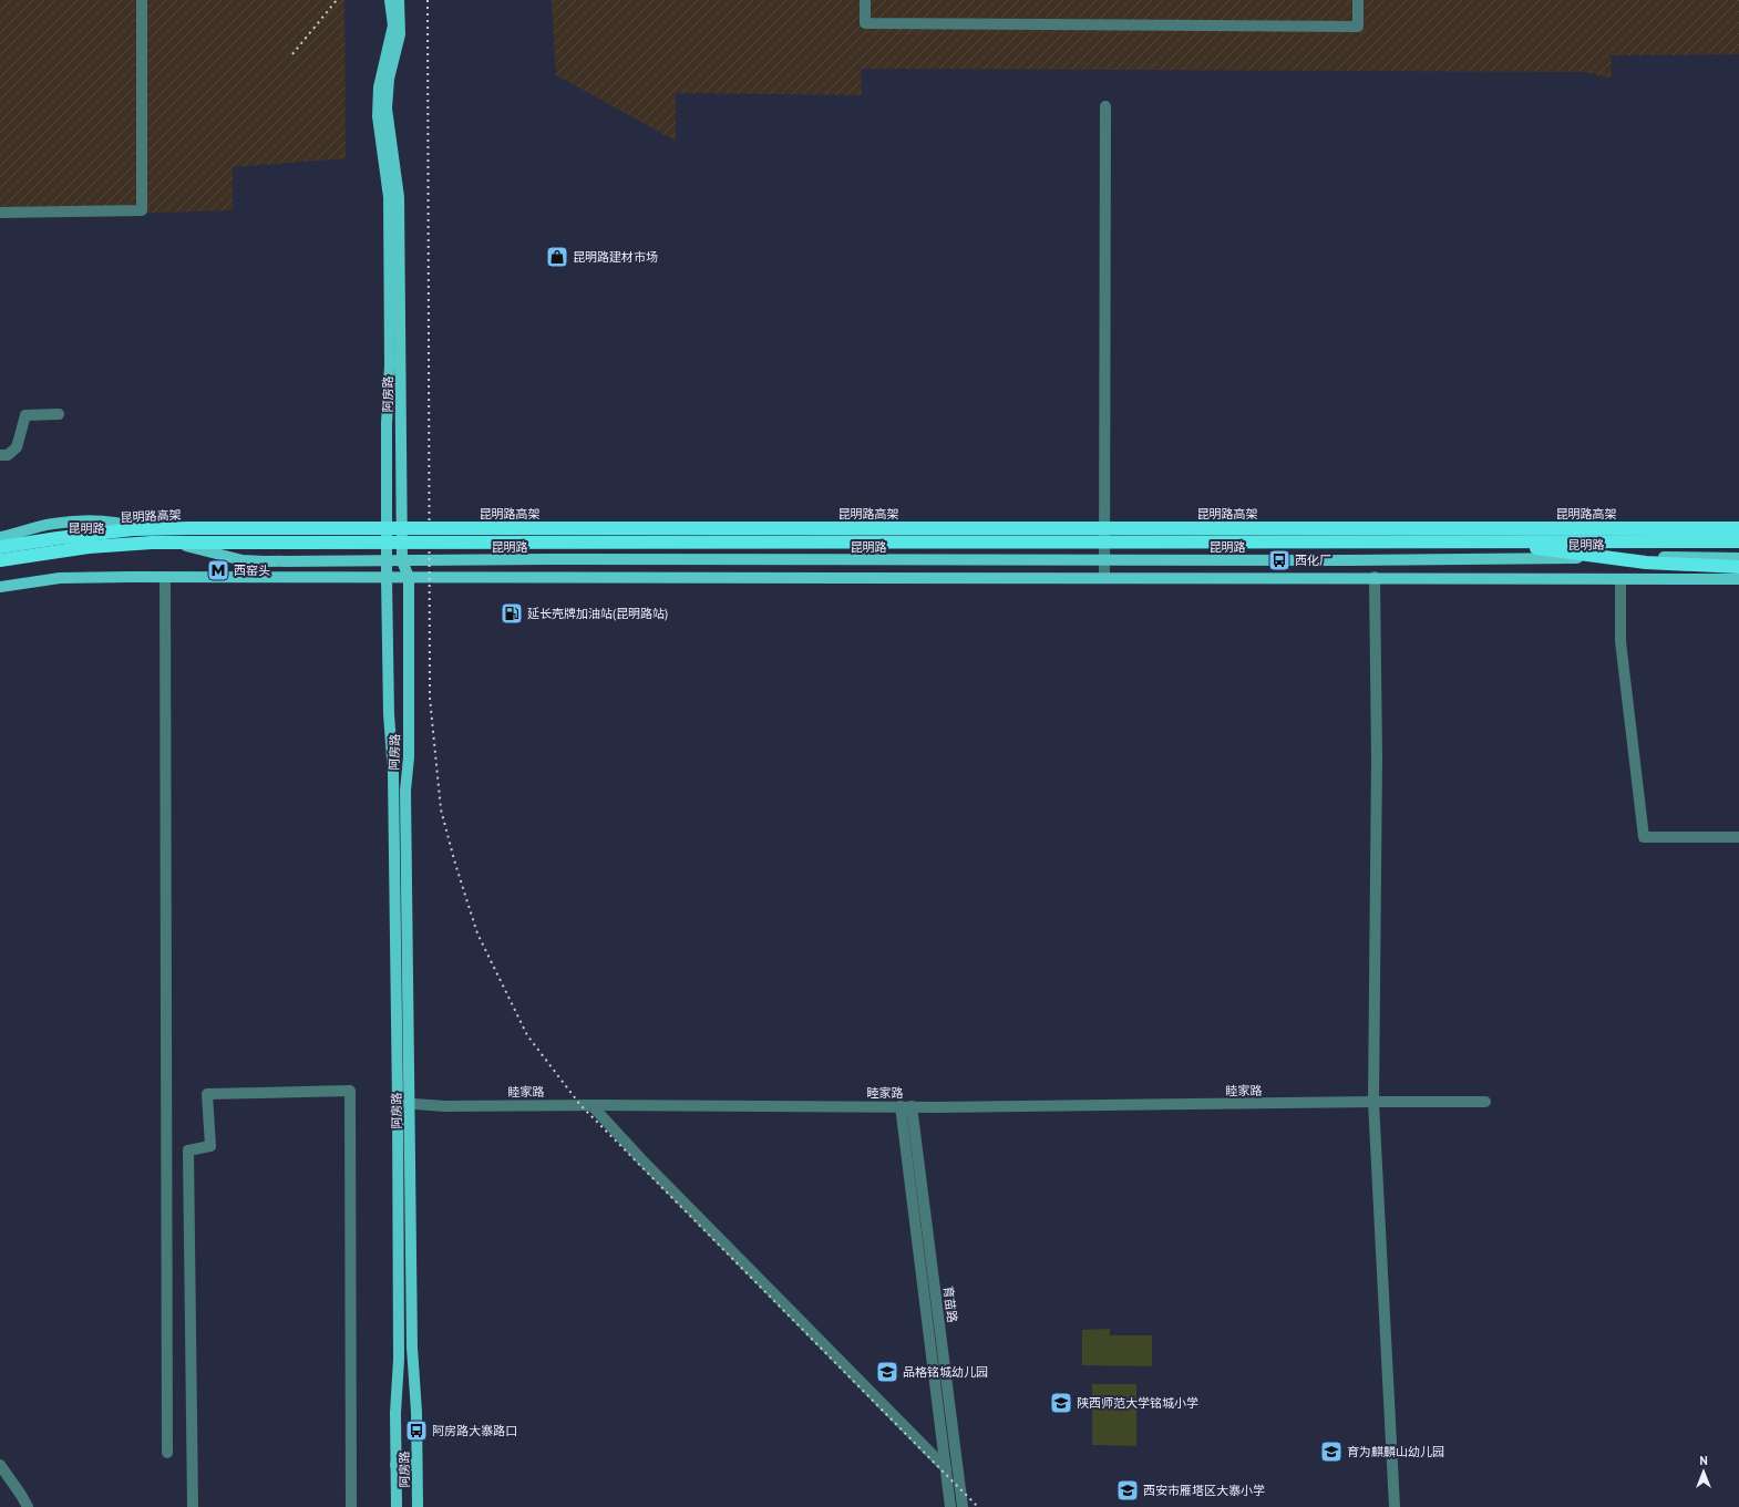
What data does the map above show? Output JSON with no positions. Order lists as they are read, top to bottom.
{
  "streets": {
    "highway": ["昆明路高架"],
    "main road": ["阿房路", "昆明路"],
    "street": ["睦家路", "育苗路"]
  },
  "crossings": [
    ["阿房路", "昆明路"],
    ["阿房路", "睦家路"],
    ["睦家路", "育苗路"]
  ],
  "places": {
    "shop": ["昆明路建材市场"],
    "bus stop": ["西化厂", "阿房路大寨路口"],
    "metro station": ["西窑头"],
    "fuel station": ["延长壳牌加油站(昆明路站)"],
    "school or university": [
      "品格铭城幼儿园",
      "陕西师范大学铭城小学",
      "育为麒麟山幼儿园",
      "西安市雁塔区大寨小学"
    ]
  },
  "north": "top"
}
